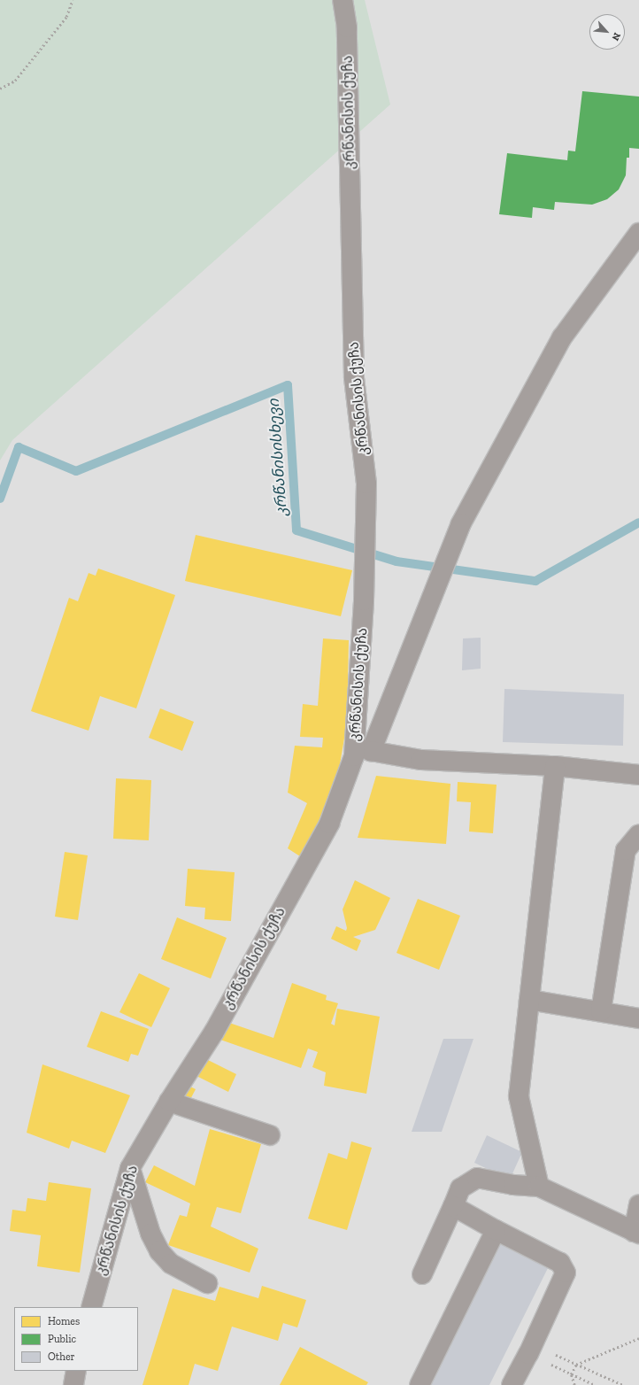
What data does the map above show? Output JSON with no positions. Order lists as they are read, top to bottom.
{
  "streets": {
    "street": ["კრწანისის ქუჩა"]
  },
  "water": ["კრწანისისხევი"],
  "legend": ["Homes", "Public", "Other"],
  "north": "bottom right"
}
